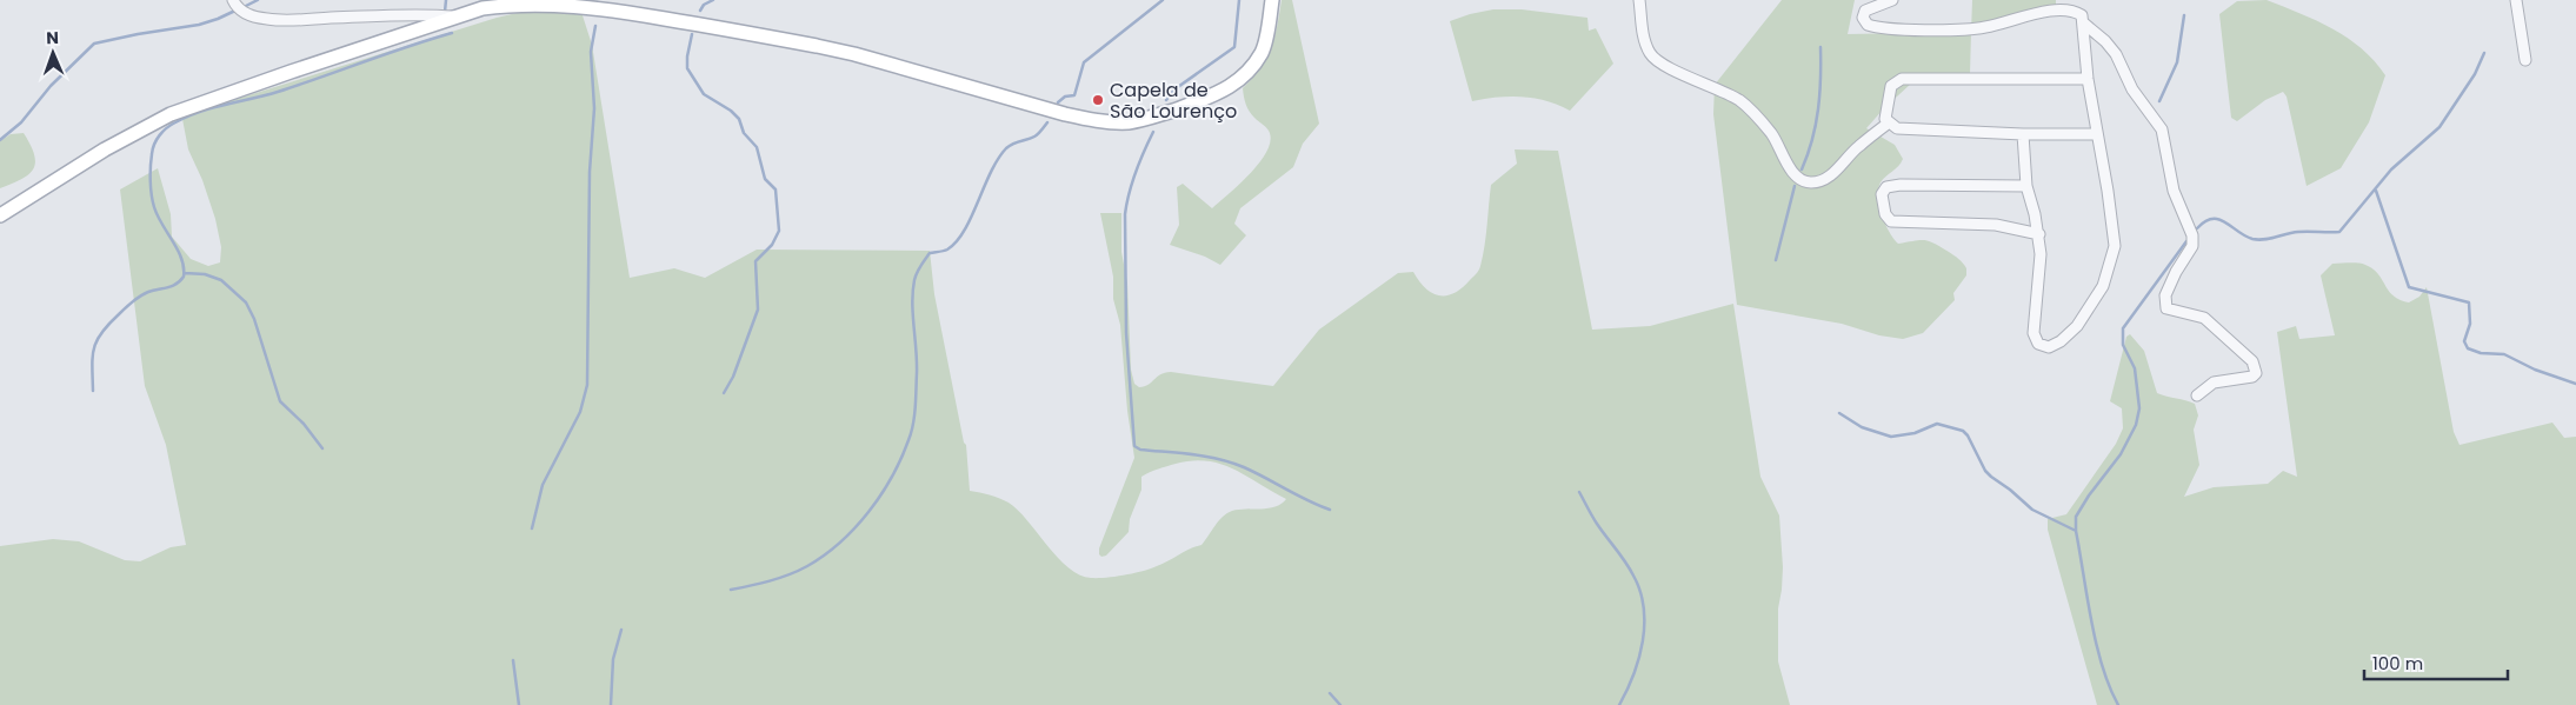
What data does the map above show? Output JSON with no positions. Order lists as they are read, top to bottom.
{
  "places": ["Capela de São Lourenço"],
  "scale_bar": "100 m",
  "north": "top"
}
